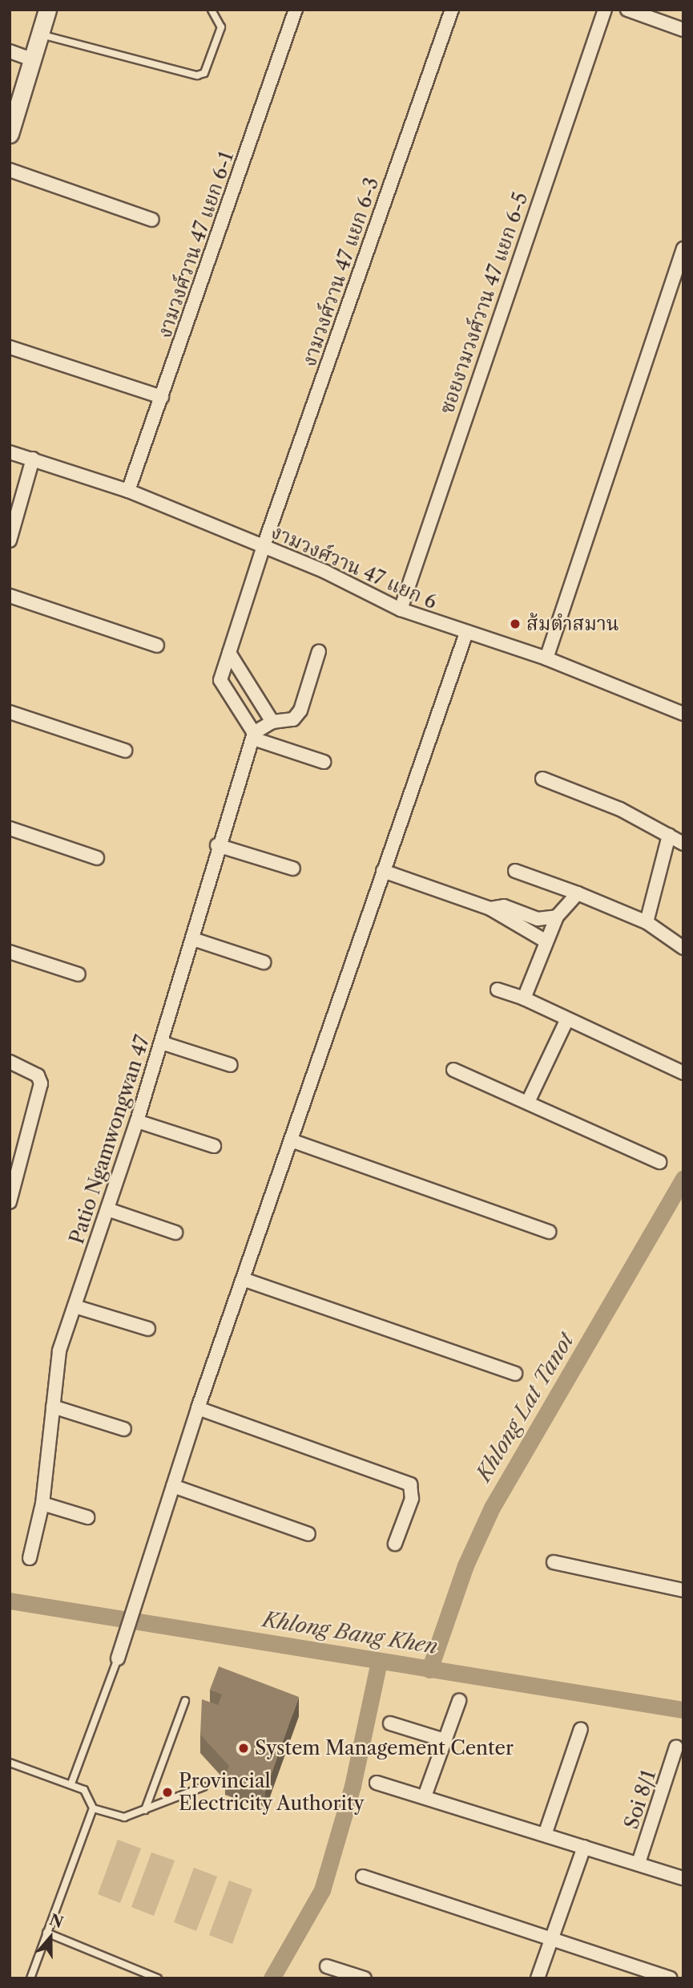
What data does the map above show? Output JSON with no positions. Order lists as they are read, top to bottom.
{
  "streets": {
    "street": [
      "งามวงศ์วาน 47 แยก 6-1",
      "งามวงศ์วาน 47 แยก 6-3",
      "ซอยงามวงศ์วาน 47 แยก 6-5",
      "งามวงศ์วาน 47 แยก 6",
      "Patio Ngamwongwan 47",
      "Soi 8/1"
    ]
  },
  "crossings": [
    ["งามวงศ์วาน 47 แยก 6-1", "งามวงศ์วาน 47 แยก 6"],
    ["งามวงศ์วาน 47 แยก 6-3", "งามวงศ์วาน 47 แยก 6"],
    ["งามวงศ์วาน 47 แยก 6-3", "Patio Ngamwongwan 47"],
    ["ซอยงามวงศ์วาน 47 แยก 6-5", "งามวงศ์วาน 47 แยก 6"]
  ],
  "water": ["Khlong Lat Tanot", "Khlong Bang Khen"],
  "places": ["ส้มตำสมาน", "System Management Center", "Provincial Electricity Authority"],
  "north": "top"
}
